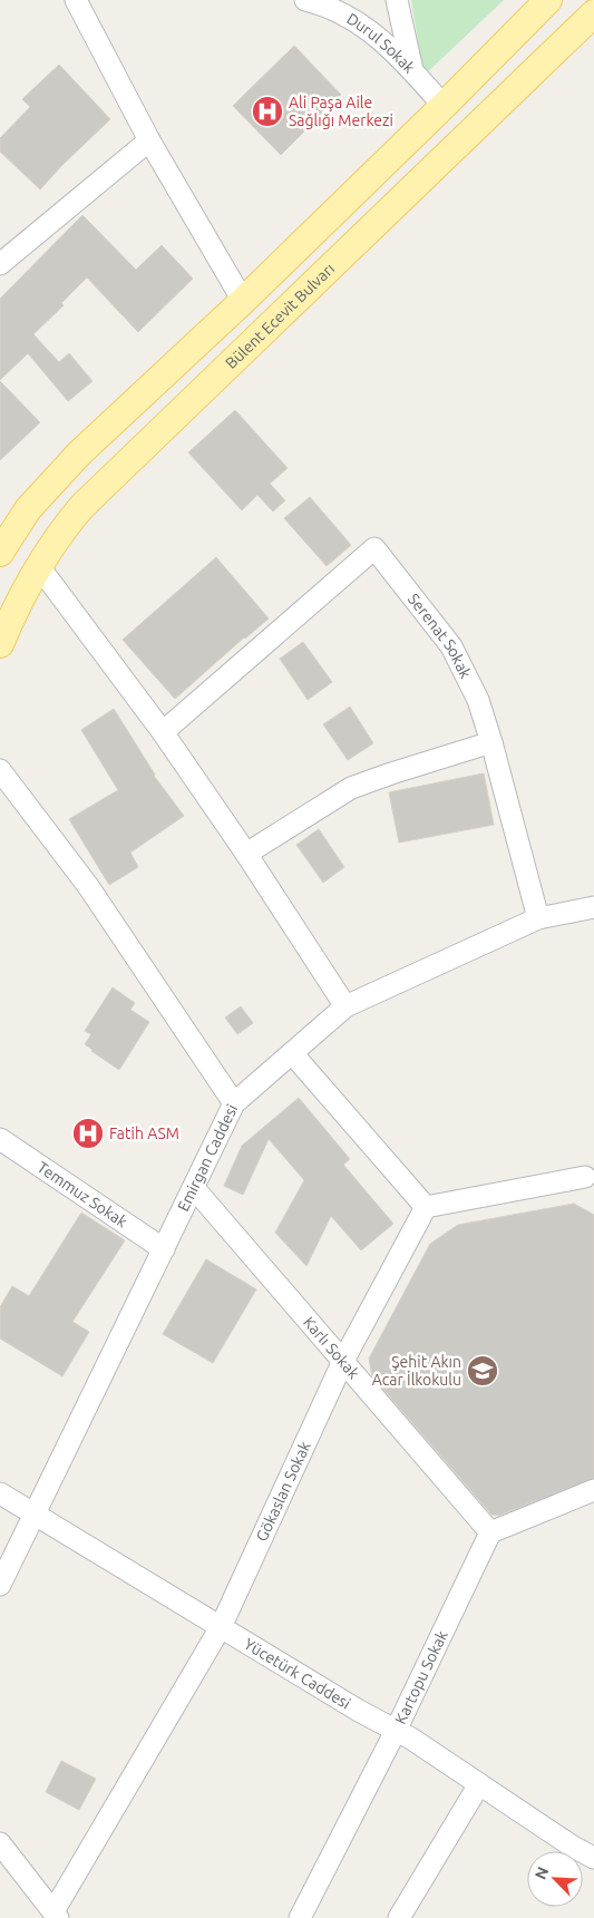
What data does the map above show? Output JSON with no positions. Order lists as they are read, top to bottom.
{
  "streets": {
    "main road": ["Bülent Ecevit Bulvarı"],
    "street": [
      "Durul Sokak",
      "Serenat Sokak",
      "Emirgan Caddesi",
      "Temmuz Sokak",
      "Karlı Sokak",
      "Gökaslan Sokak",
      "Yücetürk Caddesi",
      "Kartopu Sokak"
    ]
  },
  "crossings": [
    ["Emirgan Caddesi", "Temmuz Sokak"],
    ["Emirgan Caddesi", "Karlı Sokak"],
    ["Emirgan Caddesi", "Yücetürk Caddesi"],
    ["Karlı Sokak", "Gökaslan Sokak"],
    ["Karlı Sokak", "Kartopu Sokak"],
    ["Gökaslan Sokak", "Yücetürk Caddesi"],
    ["Yücetürk Caddesi", "Kartopu Sokak"]
  ],
  "places": {
    "hospital": ["Ali Paşa Aile Sağlığı Merkezi", "Fatih ASM"],
    "school or university": ["Şehit Akın Acar İlkokulu"]
  },
  "north": "top left"
}
